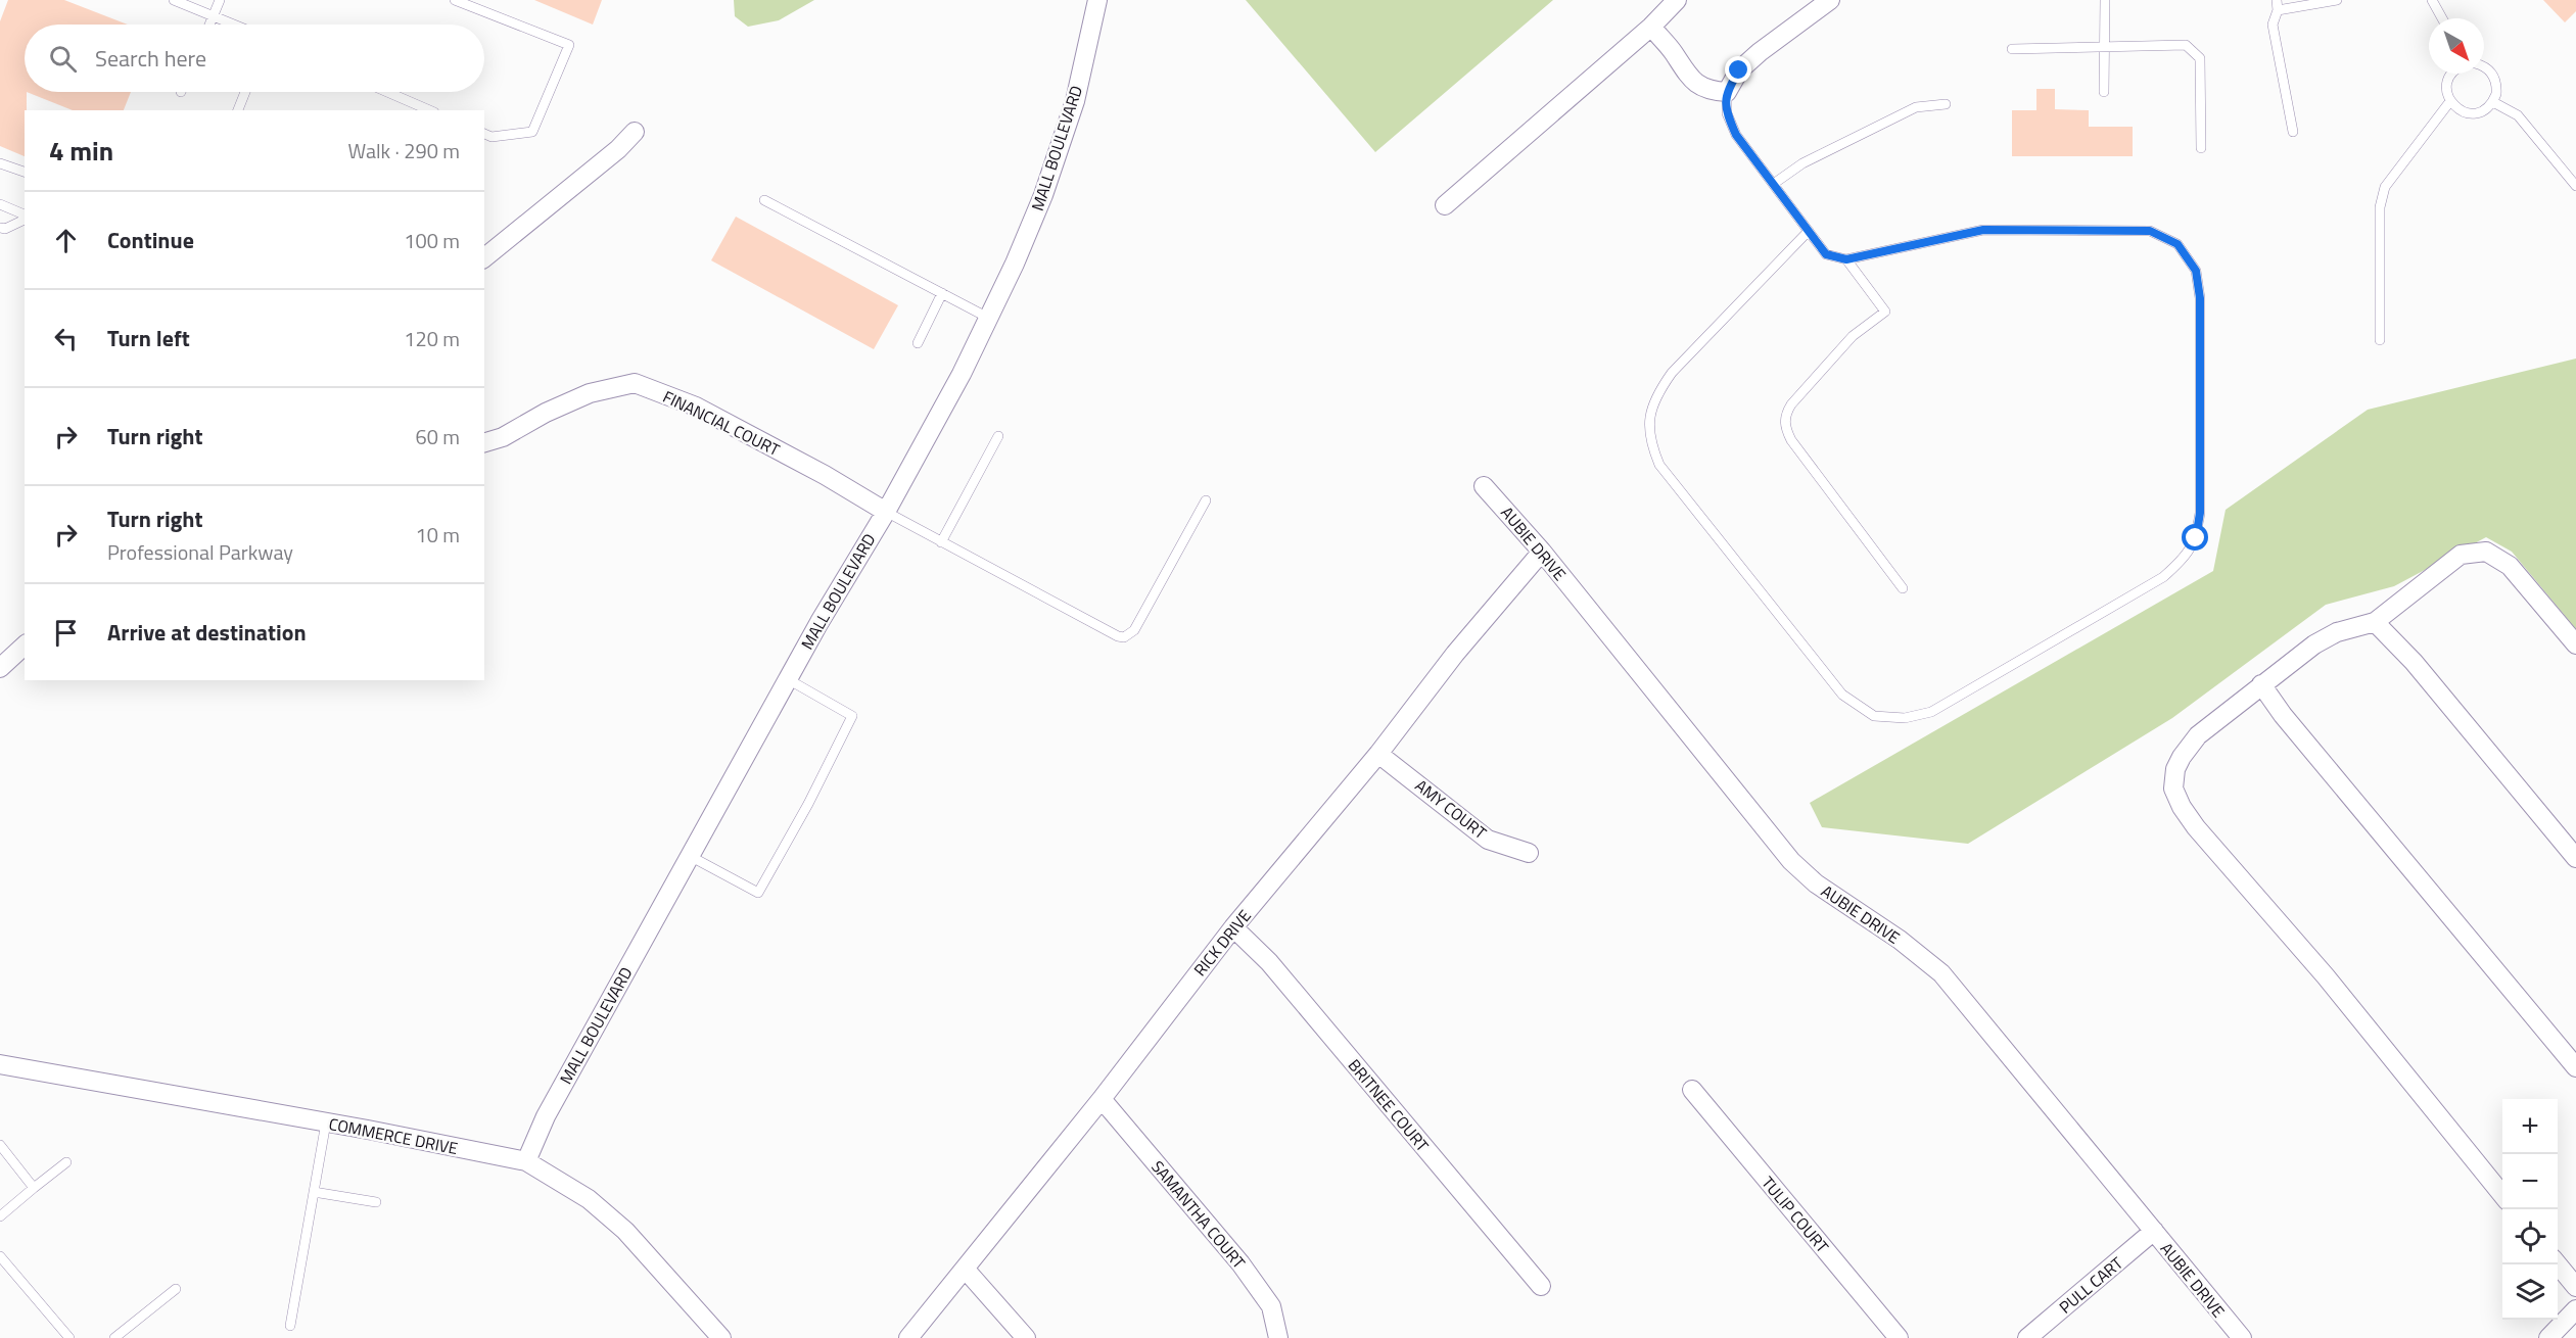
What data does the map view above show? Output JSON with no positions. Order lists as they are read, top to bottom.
{
  "streets": {
    "street": [
      "MALL BOULEVARD",
      "FINANCIAL COURT",
      "AUBIE DRIVE",
      "AMY COURT",
      "RICK DRIVE",
      "BRITNEE COURT",
      "COMMERCE DRIVE",
      "SAMANTHA COURT",
      "TULIP COURT",
      "PULL CART"
    ]
  },
  "crossings": [
    ["MALL BOULEVARD", "FINANCIAL COURT"],
    ["MALL BOULEVARD", "COMMERCE DRIVE"],
    ["AUBIE DRIVE", "RICK DRIVE"],
    ["AUBIE DRIVE", "PULL CART"],
    ["AMY COURT", "RICK DRIVE"],
    ["RICK DRIVE", "BRITNEE COURT"],
    ["RICK DRIVE", "SAMANTHA COURT"]
  ],
  "north": "bottom right",
  "page": {
    "search": "Search here",
    "heading": ["4 min", "Walk · 290 m"],
    "list": [
      ["Continue", "100 m"],
      ["Turn left", "120 m"],
      ["Turn right", "60 m"],
      ["Turn right", "Professional Parkway", "10 m"],
      "Arrive at destination"
    ],
    "map_buttons": ["+", "−"]
  }
}
